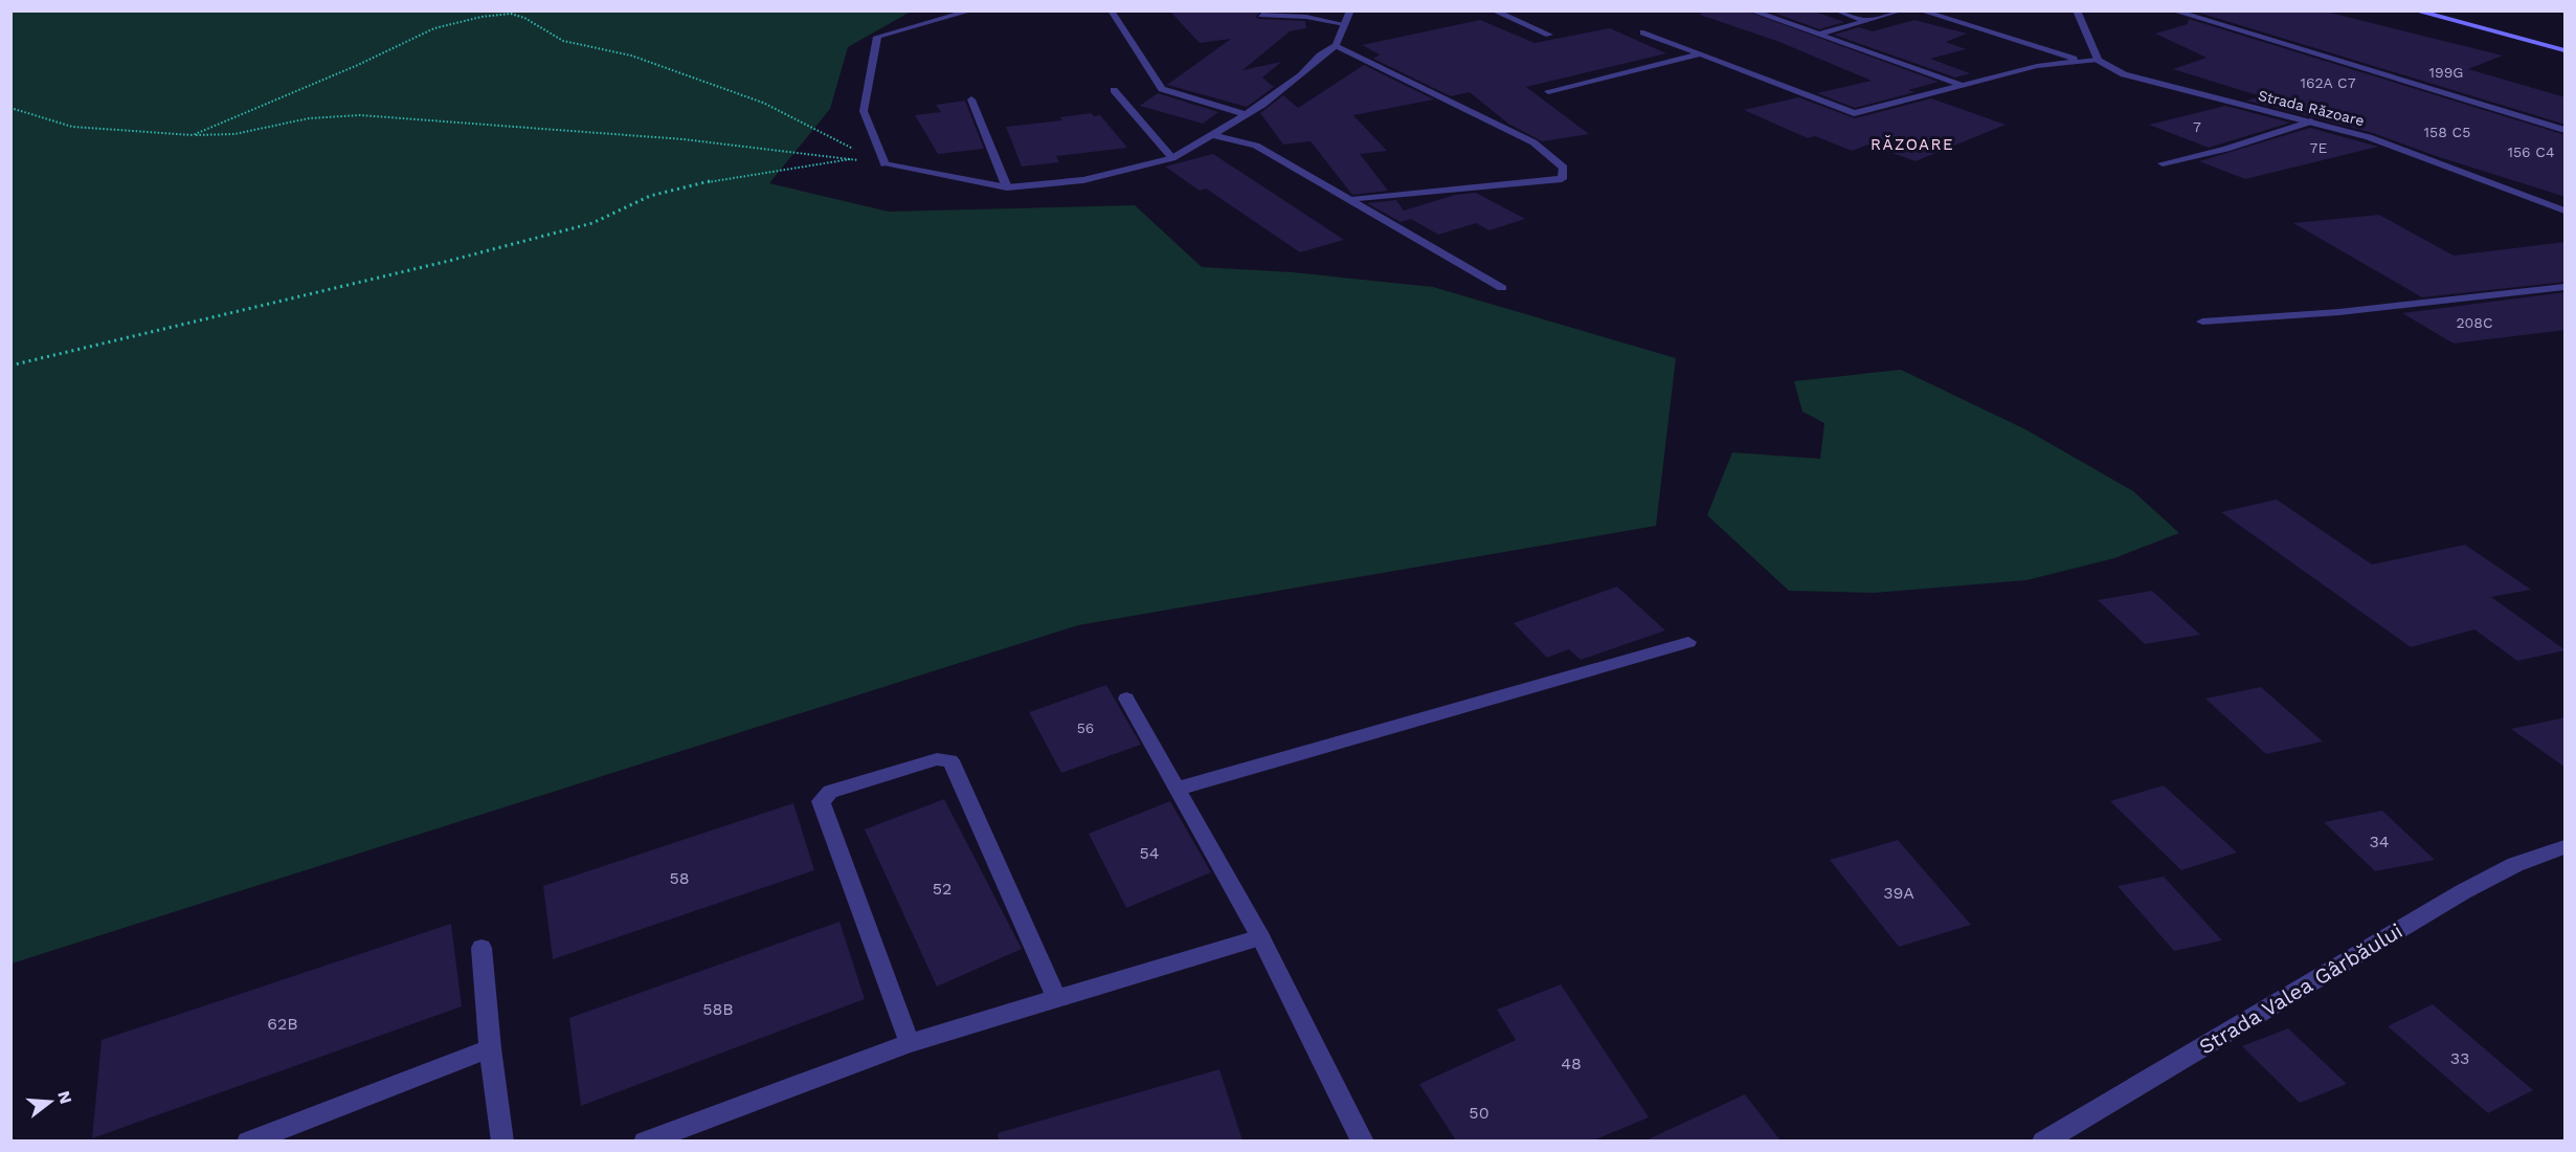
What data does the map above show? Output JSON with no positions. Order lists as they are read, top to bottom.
{
  "streets": {
    "street": ["Strada Răzoare", "Strada Valea Gârbăului"]
  },
  "districts": ["RĂZOARE"],
  "house_numbers": [
    "199G",
    "162A C7",
    "7",
    "158 C5",
    "7E",
    "156 C4",
    "208C",
    "56",
    "34",
    "54",
    "58",
    "52",
    "39A",
    "58B",
    "62B",
    "33",
    "48",
    "50"
  ],
  "north": "right"
}
